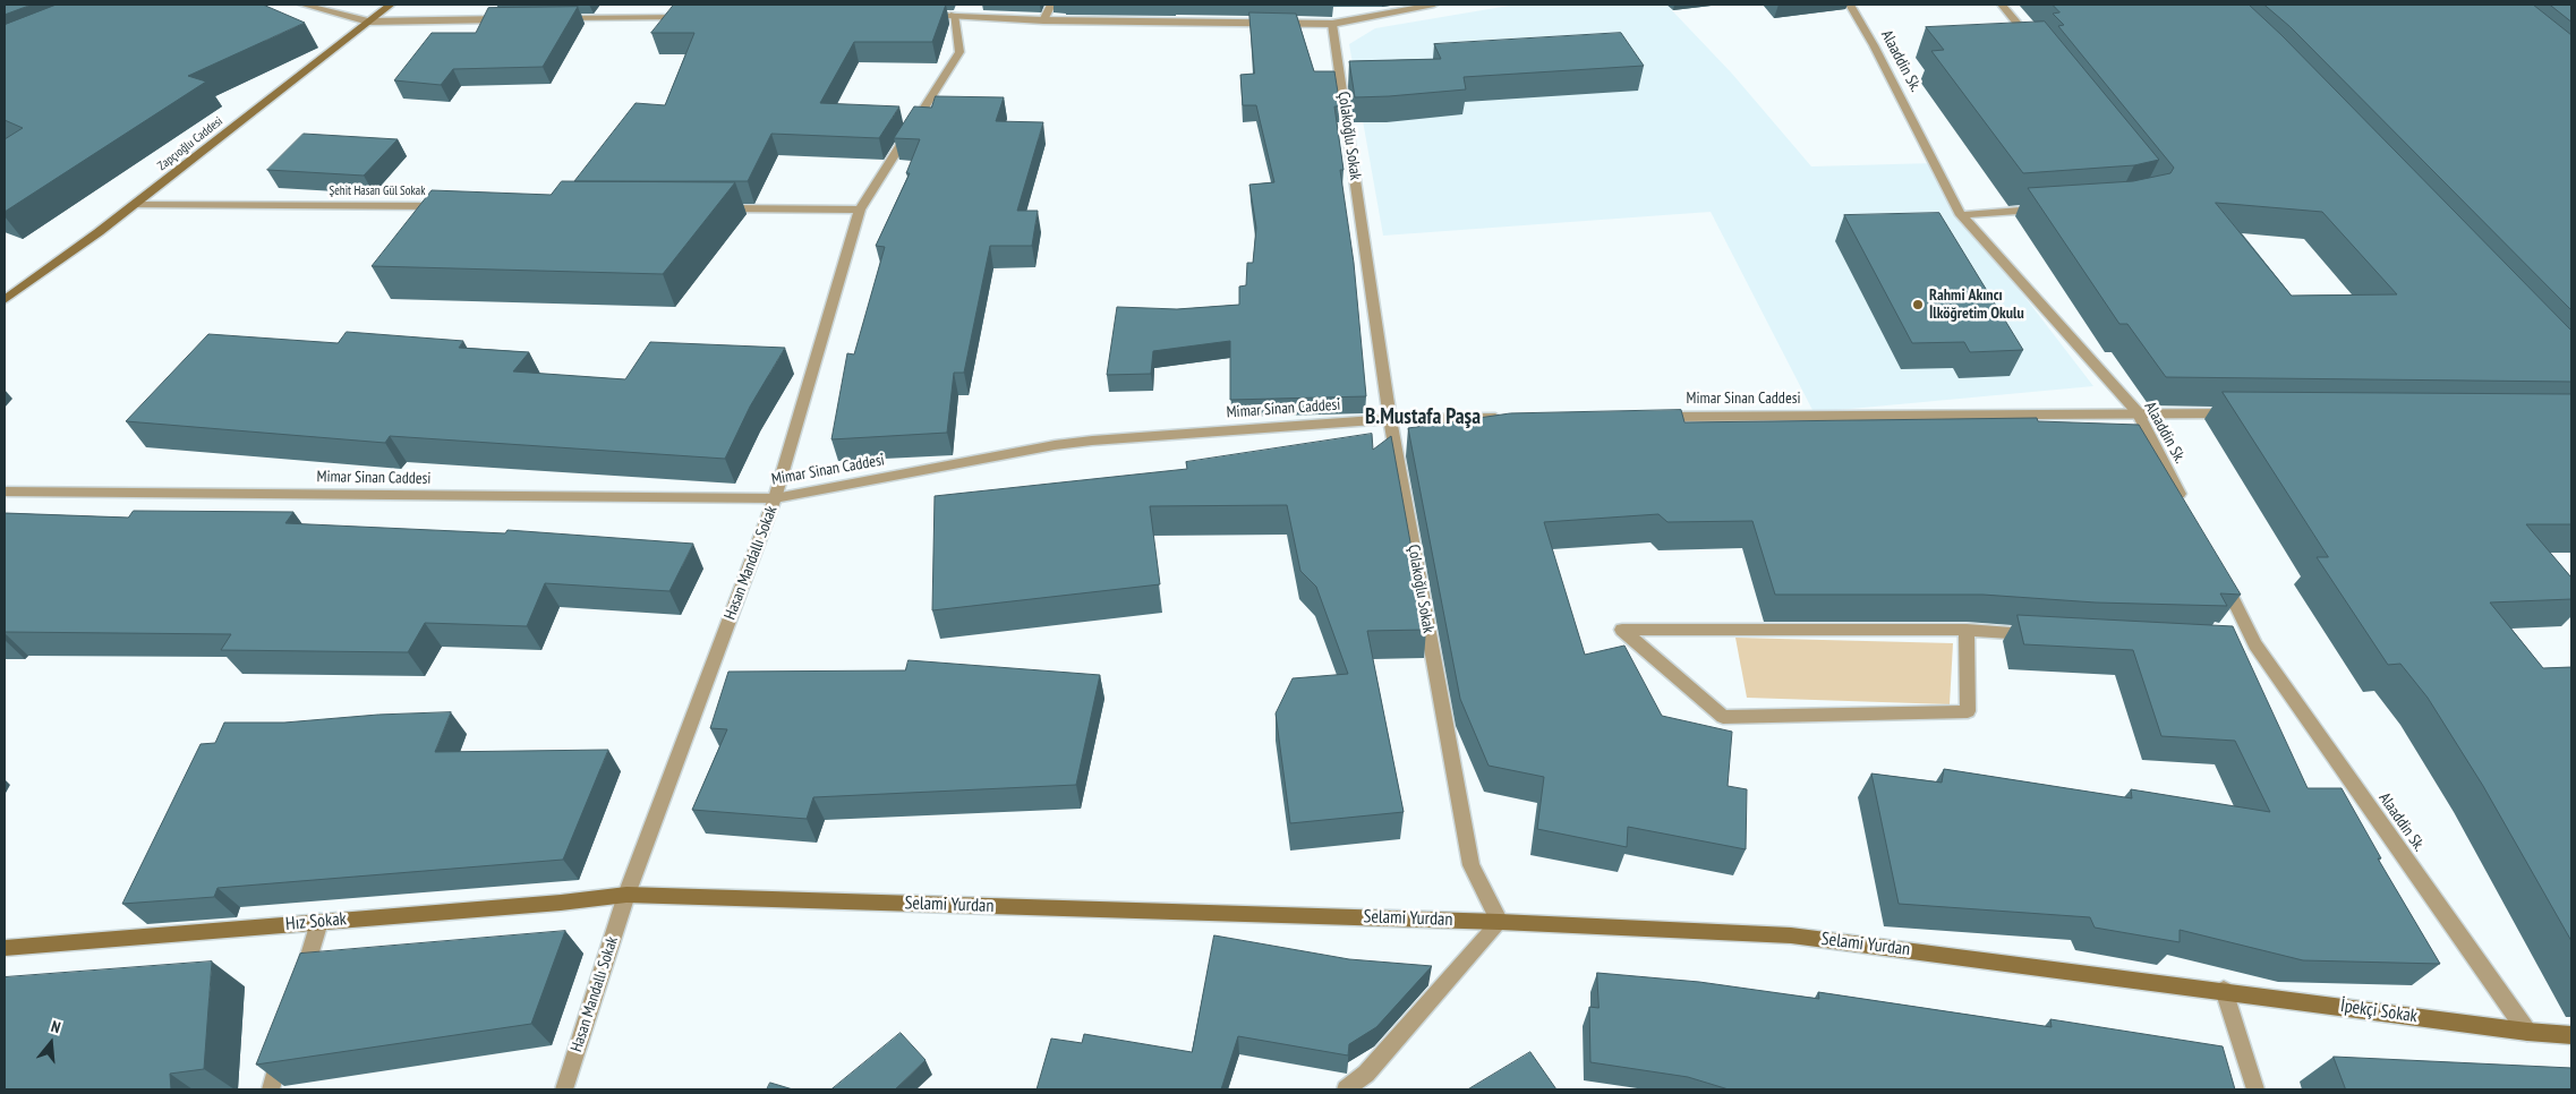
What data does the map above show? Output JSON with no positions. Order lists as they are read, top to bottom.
{
  "streets": {
    "main road": [
      "Zapçıoğlu Caddesi",
      "Selami Yurdan",
      "Hız Sokak",
      "İpekçi Sokak"
    ],
    "street": [
      "Alaaddin Sk.",
      "Çolakoğlu Sokak",
      "Şehit Hasan Gül Sokak",
      "Mimar Sinan Caddesi",
      "Hasan Mandallı Sokak"
    ]
  },
  "crossings": [
    ["Alaaddin Sk.", "Mimar Sinan Caddesi"],
    ["Alaaddin Sk.", "İpekçi Sokak"],
    ["Çolakoğlu Sokak", "Mimar Sinan Caddesi"],
    ["Çolakoğlu Sokak", "Selami Yurdan"],
    ["Zapçıoğlu Caddesi", "Şehit Hasan Gül Sokak"],
    ["Mimar Sinan Caddesi", "Hasan Mandallı Sokak"],
    ["Hasan Mandallı Sokak", "Selami Yurdan"],
    ["Hasan Mandallı Sokak", "Hız Sokak"],
    ["Selami Yurdan", "Hız Sokak"],
    ["Selami Yurdan", "İpekçi Sokak"]
  ],
  "districts": ["B.Mustafa Paşa"],
  "places": ["Rahmi Akıncı İlköğretim Okulu"],
  "north": "top"
}
